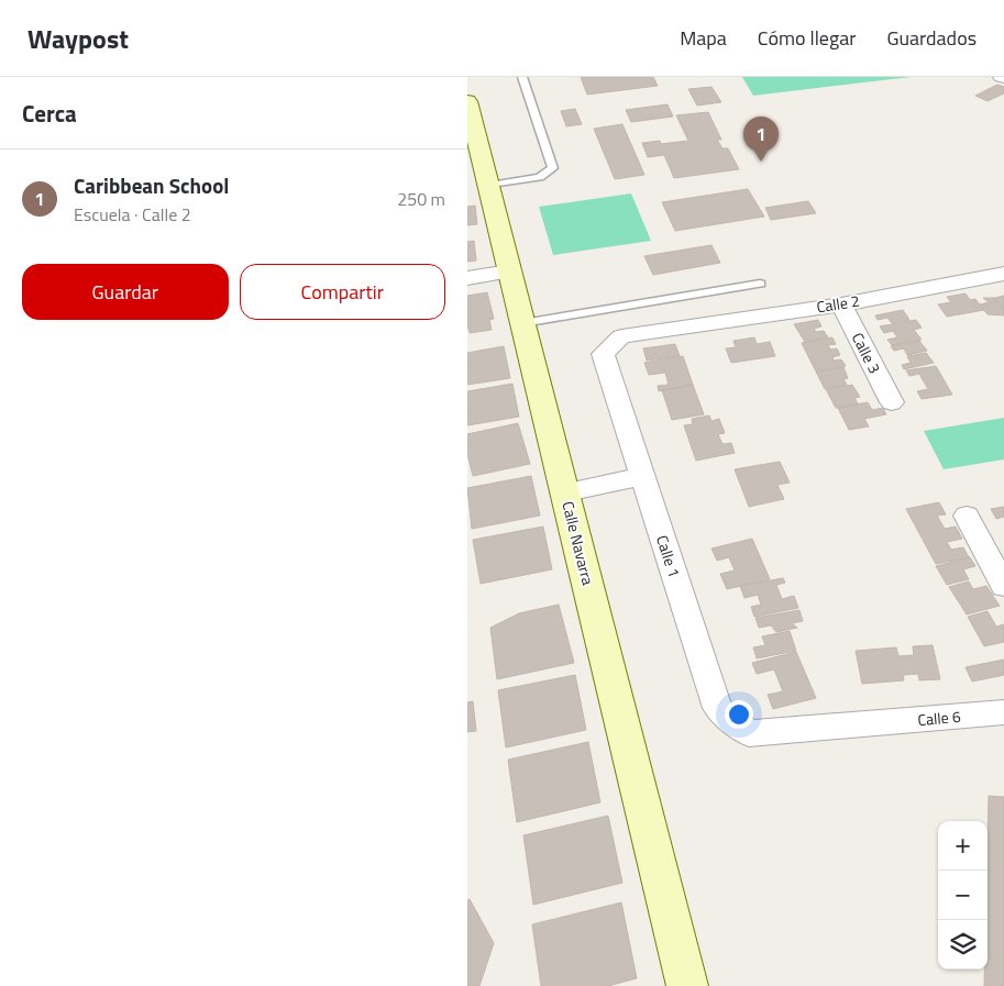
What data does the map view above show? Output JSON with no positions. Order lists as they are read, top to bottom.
{
  "streets": {
    "street": [
      "Calle 2",
      "Calle 3",
      "Calle Navarra",
      "Calle 1",
      "Calle 6"
    ]
  },
  "crossings": [
    ["Calle 2", "Calle 3"],
    ["Calle 2", "Calle 1"],
    ["Calle 1", "Calle 6"]
  ],
  "page": {
    "header": "Waypost",
    "nav": ["Mapa", "Cómo llegar", "Guardados"],
    "heading": "Cerca",
    "pins": "1",
    "list": [
      {
        "mark": "1",
        "name": "Caribbean School",
        "note": "Escuela · Calle 2",
        "value": "250 m"
      }
    ],
    "buttons": ["Guardar", "Compartir"],
    "map_buttons": ["+", "−"]
  }
}
